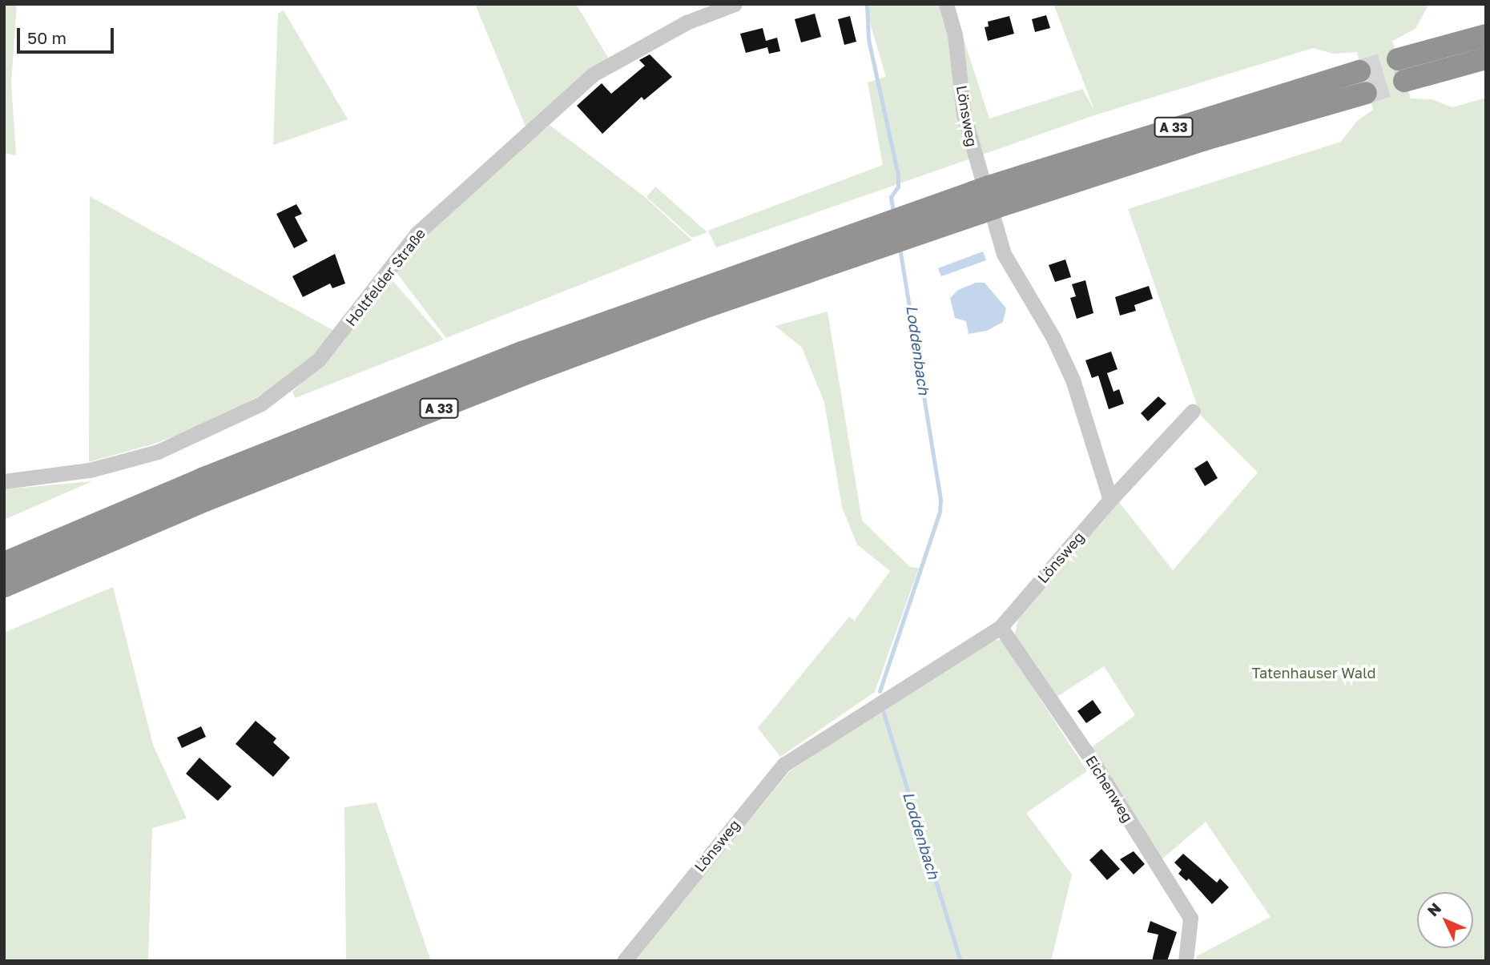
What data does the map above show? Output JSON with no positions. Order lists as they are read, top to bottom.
{
  "streets": {
    "highway": ["A 33"],
    "street": ["Lönsweg", "Holtfelder Straße", "Eichenweg"]
  },
  "crossings": [
    ["Lönsweg", "Eichenweg"]
  ],
  "water": ["Loddenbach"],
  "parks": ["Tatenhauser Wald"],
  "scale_bar": "50 m",
  "north": "top left"
}
